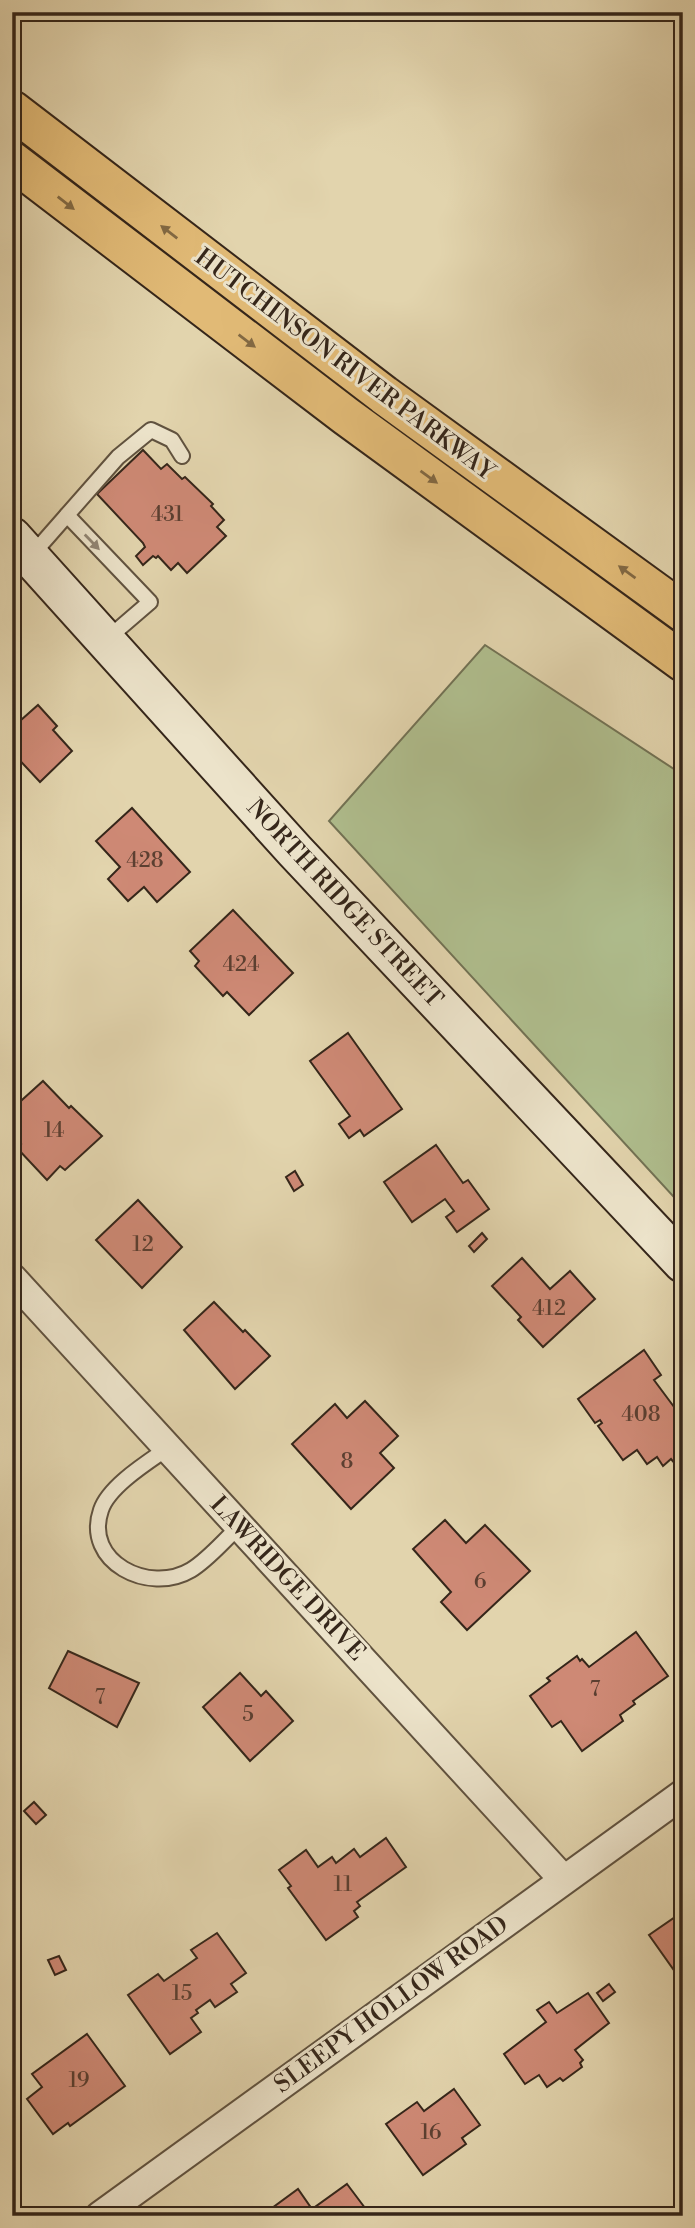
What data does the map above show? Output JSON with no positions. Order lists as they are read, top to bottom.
{
  "streets": {
    "highway": ["HUTCHINSON RIVER PARKWAY"],
    "street": ["NORTH RIDGE STREET", "LAWRIDGE DRIVE", "SLEEPY HOLLOW ROAD"]
  },
  "crossings": [
    ["LAWRIDGE DRIVE", "SLEEPY HOLLOW ROAD"]
  ],
  "house_numbers": [
    "431",
    "428",
    "424",
    "14",
    "12",
    "412",
    "408",
    "8",
    "6",
    "7",
    "7",
    "5",
    "11",
    "15",
    "19",
    "16"
  ]
}
